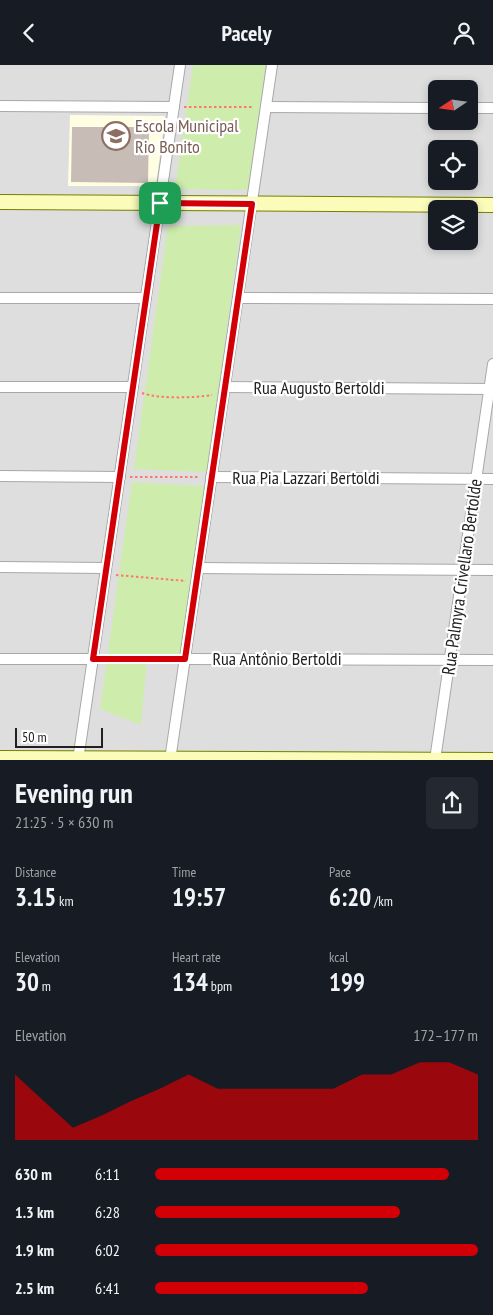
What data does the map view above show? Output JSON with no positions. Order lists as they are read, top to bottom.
{
  "streets": {
    "street": [
      "Rua Augusto Bertoldi",
      "Rua Pia Lazzari Bertoldi",
      "Rua Palmyra Crivellaro Bertolde",
      "Rua Antônio Bertoldi"
    ]
  },
  "crossings": [
    ["Rua Augusto Bertoldi", "Rua Palmyra Crivellaro Bertolde"],
    ["Rua Pia Lazzari Bertoldi", "Rua Palmyra Crivellaro Bertolde"],
    ["Rua Palmyra Crivellaro Bertolde", "Rua Antônio Bertoldi"]
  ],
  "places": {
    "school or university": ["Escola Municipal Rio Bonito"]
  },
  "scale_bar": "50 m",
  "north": "left",
  "page": {
    "header": "Pacely",
    "scale": "50 m",
    "heading": ["Evening run", "21:25 · 5 × 630 m"],
    "stats": [
      ["Distance", "3.15 km"],
      ["Time", "19:57"],
      ["Pace", "6:20 /km"],
      ["Elevation", "30 m"],
      ["Heart rate", "134 bpm"],
      ["kcal", "199"]
    ],
    "chart": ["Elevation", "172–177 m"],
    "list": [
      {
        "name": "630 m",
        "note": "6:11"
      },
      {
        "name": "1.3 km",
        "note": "6:28"
      },
      {
        "name": "1.9 km",
        "note": "6:02"
      },
      {
        "name": "2.5 km",
        "note": "6:41"
      }
    ]
  }
}
